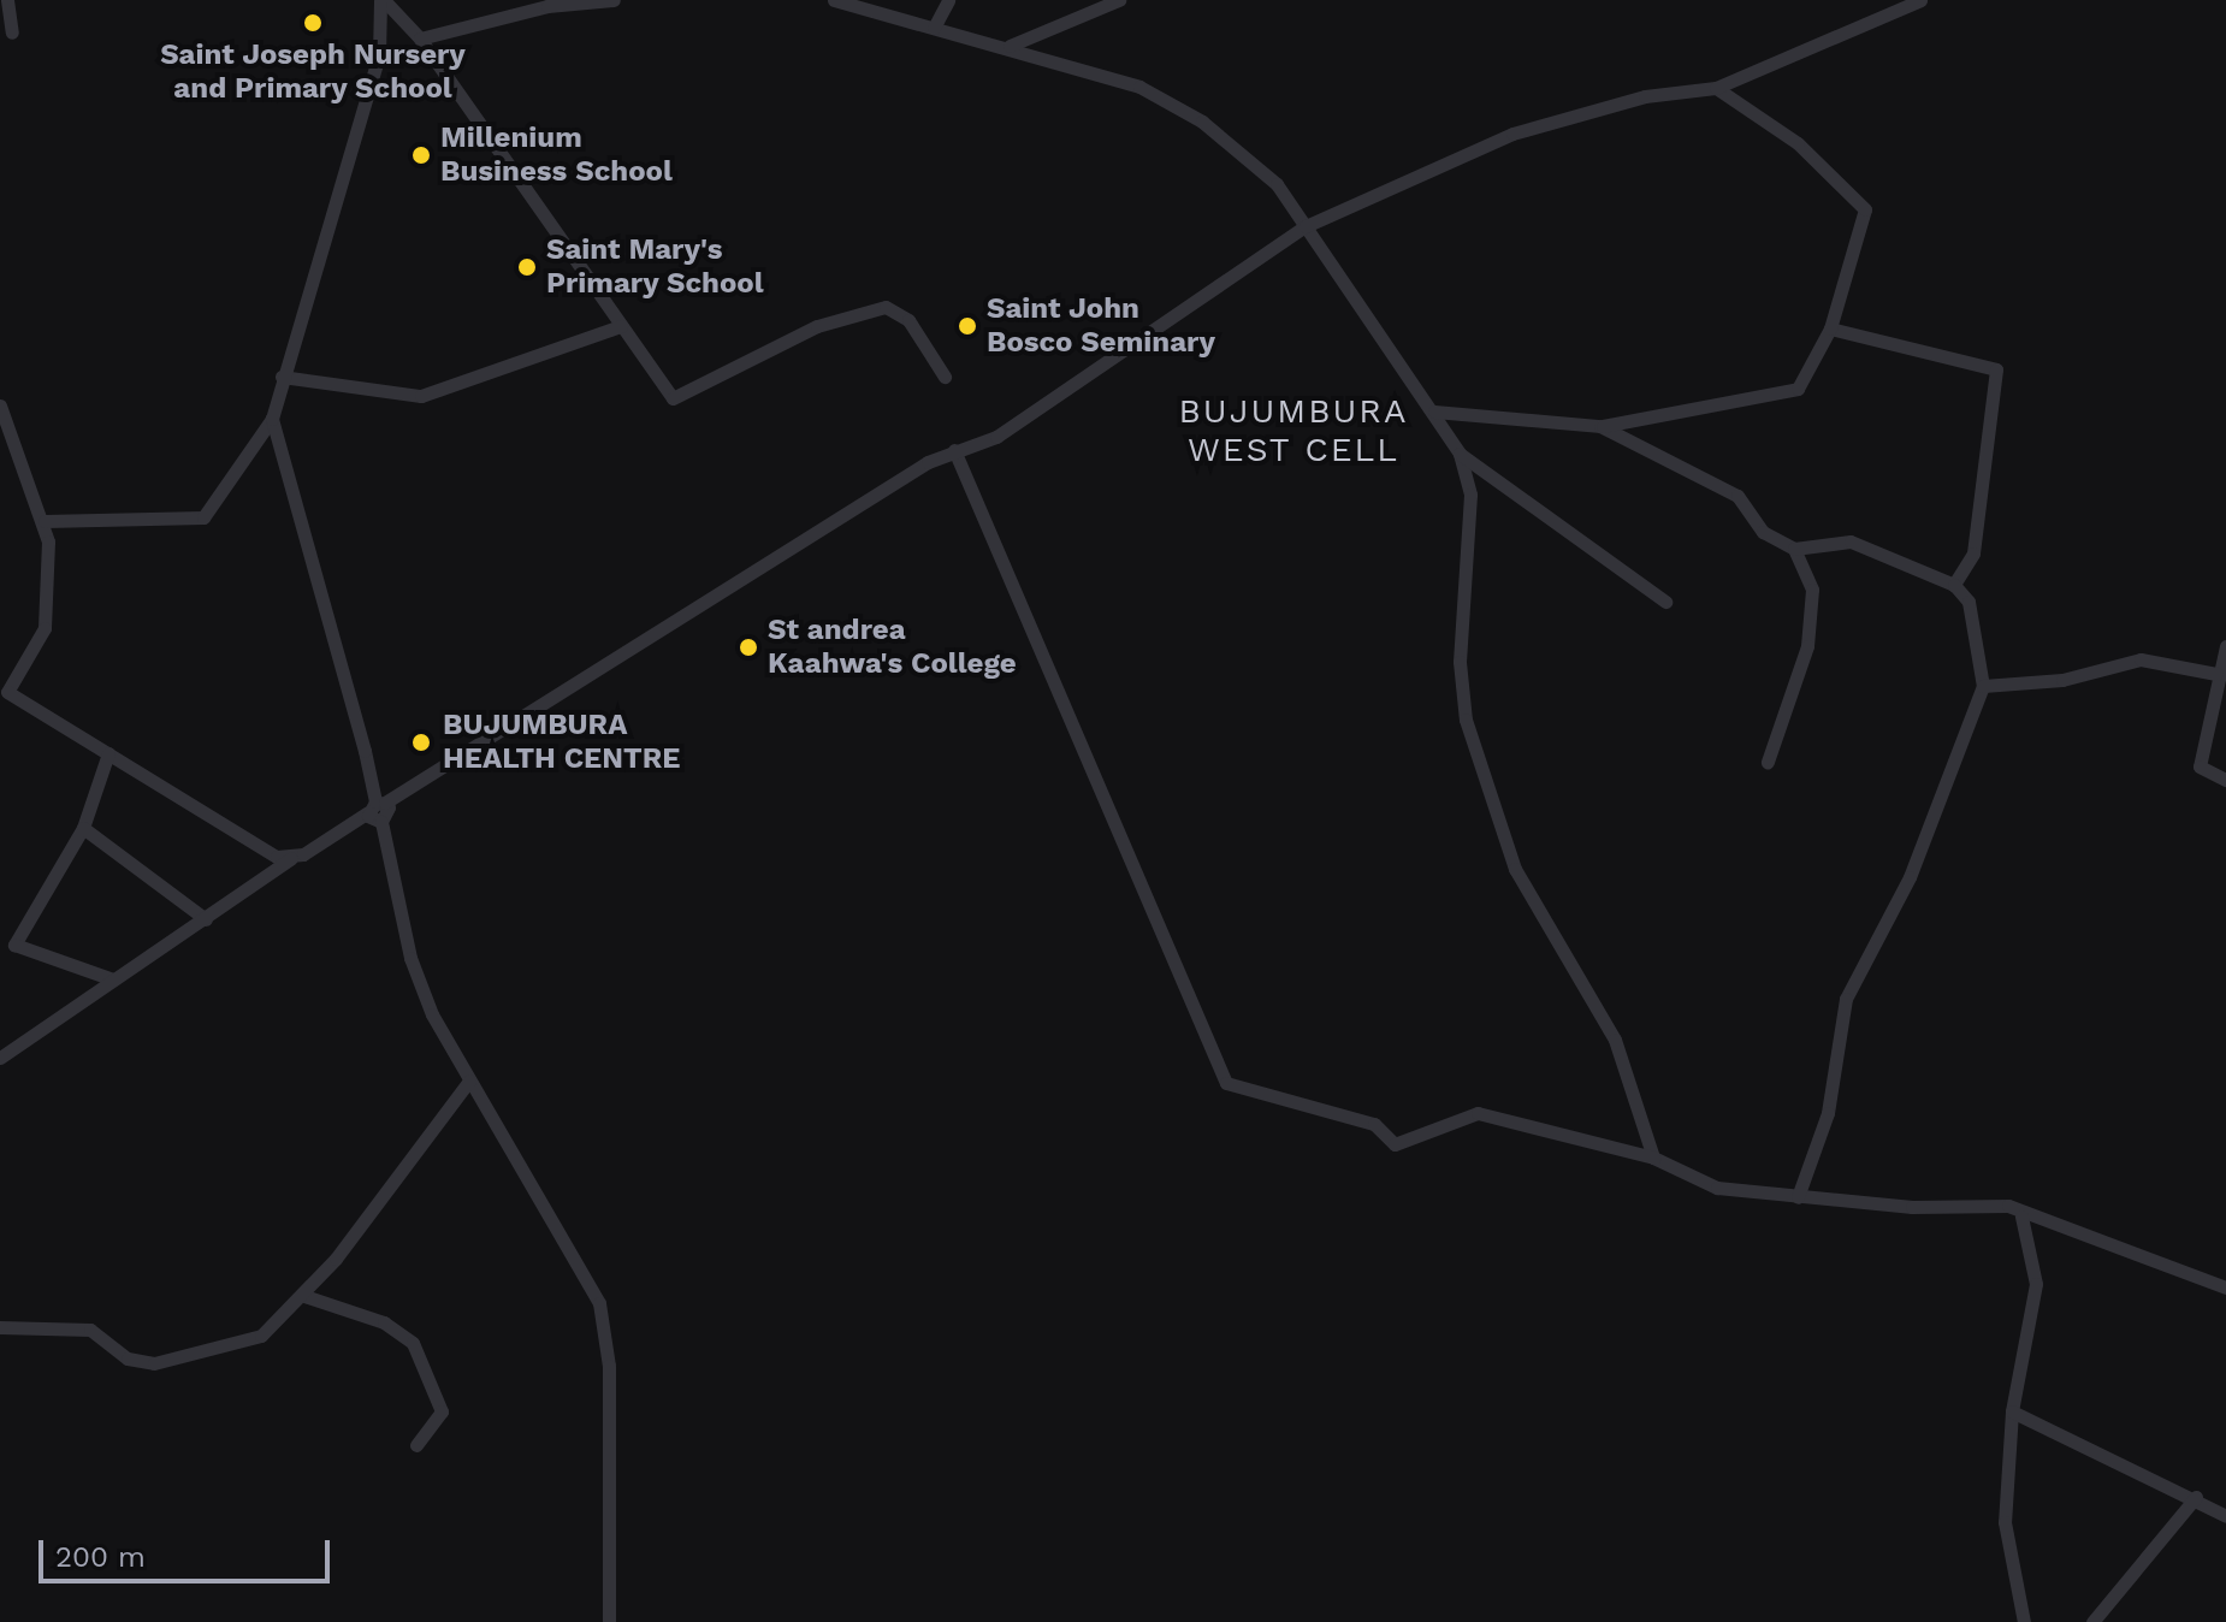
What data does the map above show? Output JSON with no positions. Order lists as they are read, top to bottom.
{
  "districts": ["BUJUMBURA WEST CELL"],
  "places": [
    "Saint Joseph Nursery and Primary School",
    "Millenium Business School",
    "Saint Mary's Primary School",
    "Saint John Bosco Seminary",
    "St andrea Kaahwa's College",
    "BUJUMBURA HEALTH CENTRE"
  ],
  "scale_bar": "200 m"
}
